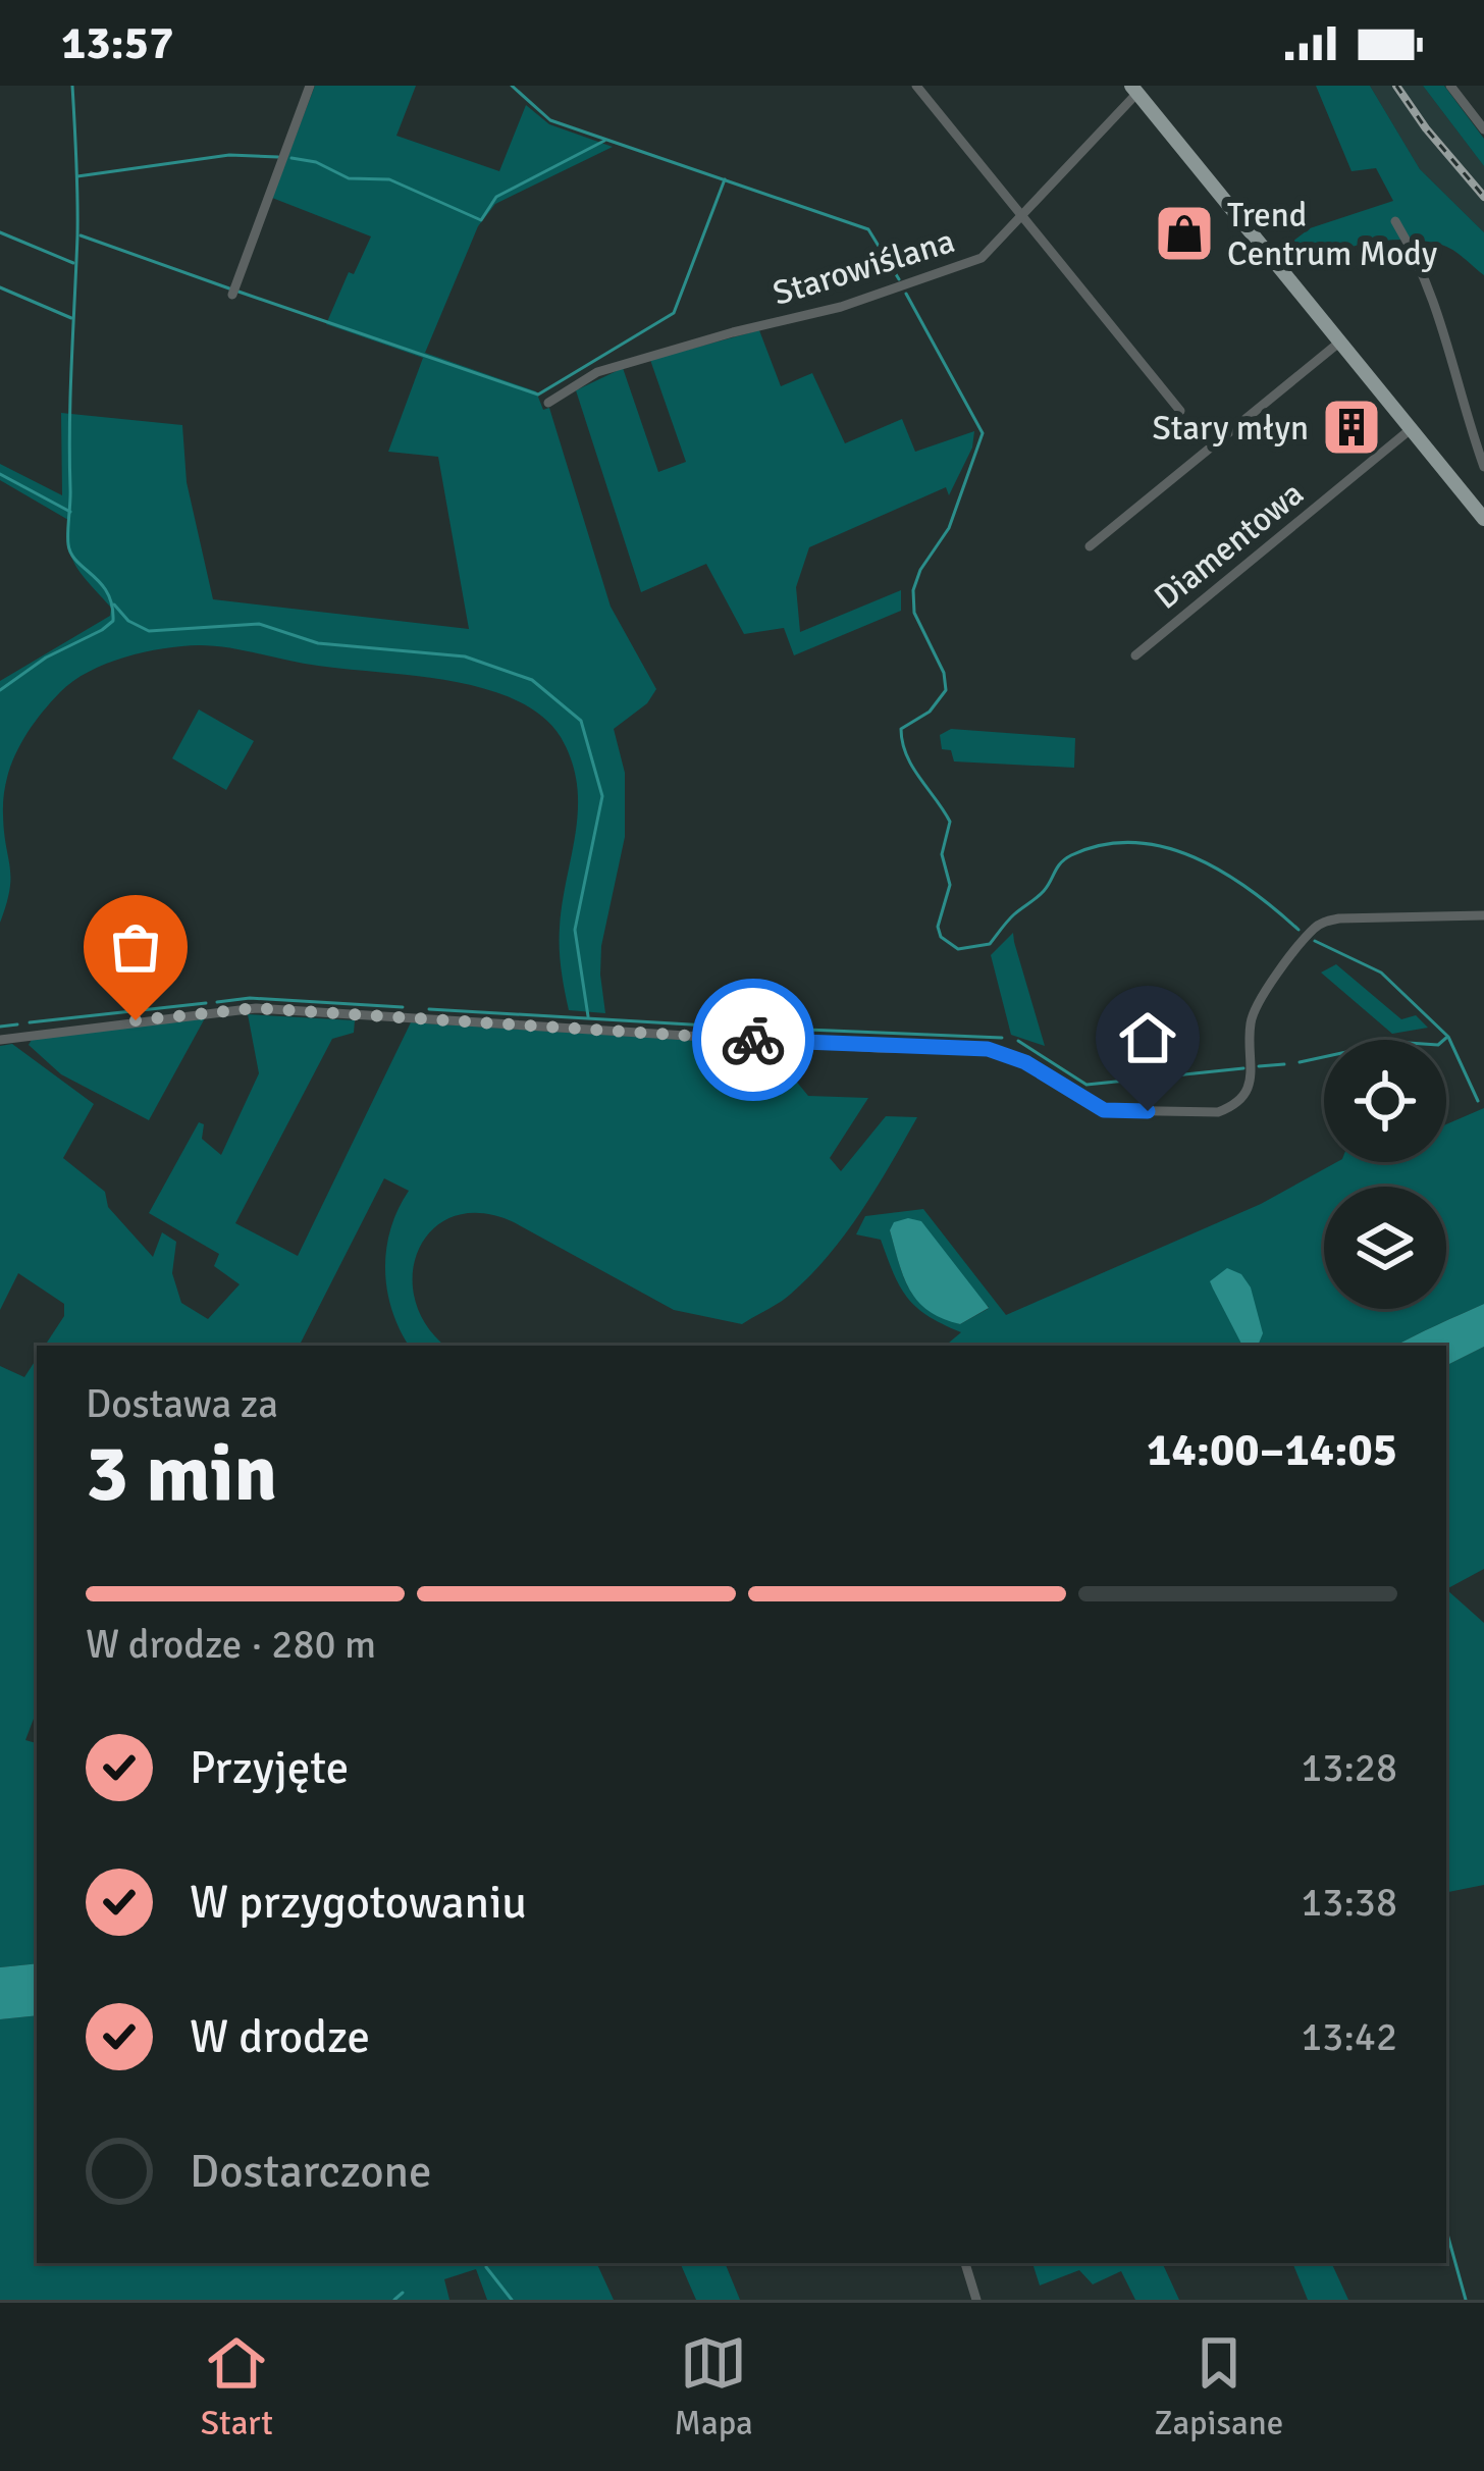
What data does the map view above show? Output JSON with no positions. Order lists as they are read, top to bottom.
{
  "streets": {
    "street": ["Starowiślana", "Diamentowa"]
  },
  "places": {
    "shop": ["Trend Centrum Mody"],
    "building": ["Stary młyn"]
  },
  "page": {
    "status": "13:57",
    "heading": ["3 min", "Dostawa za", "14:00–14:05"],
    "bar": "W drodze · 280 m",
    "list": [
      ["Przyjęte", "13:28"],
      ["W przygotowaniu", "13:38"],
      ["W drodze", "13:42"],
      "Dostarczone"
    ],
    "tabs": ["Start", "Mapa", "Zapisane"]
  }
}
